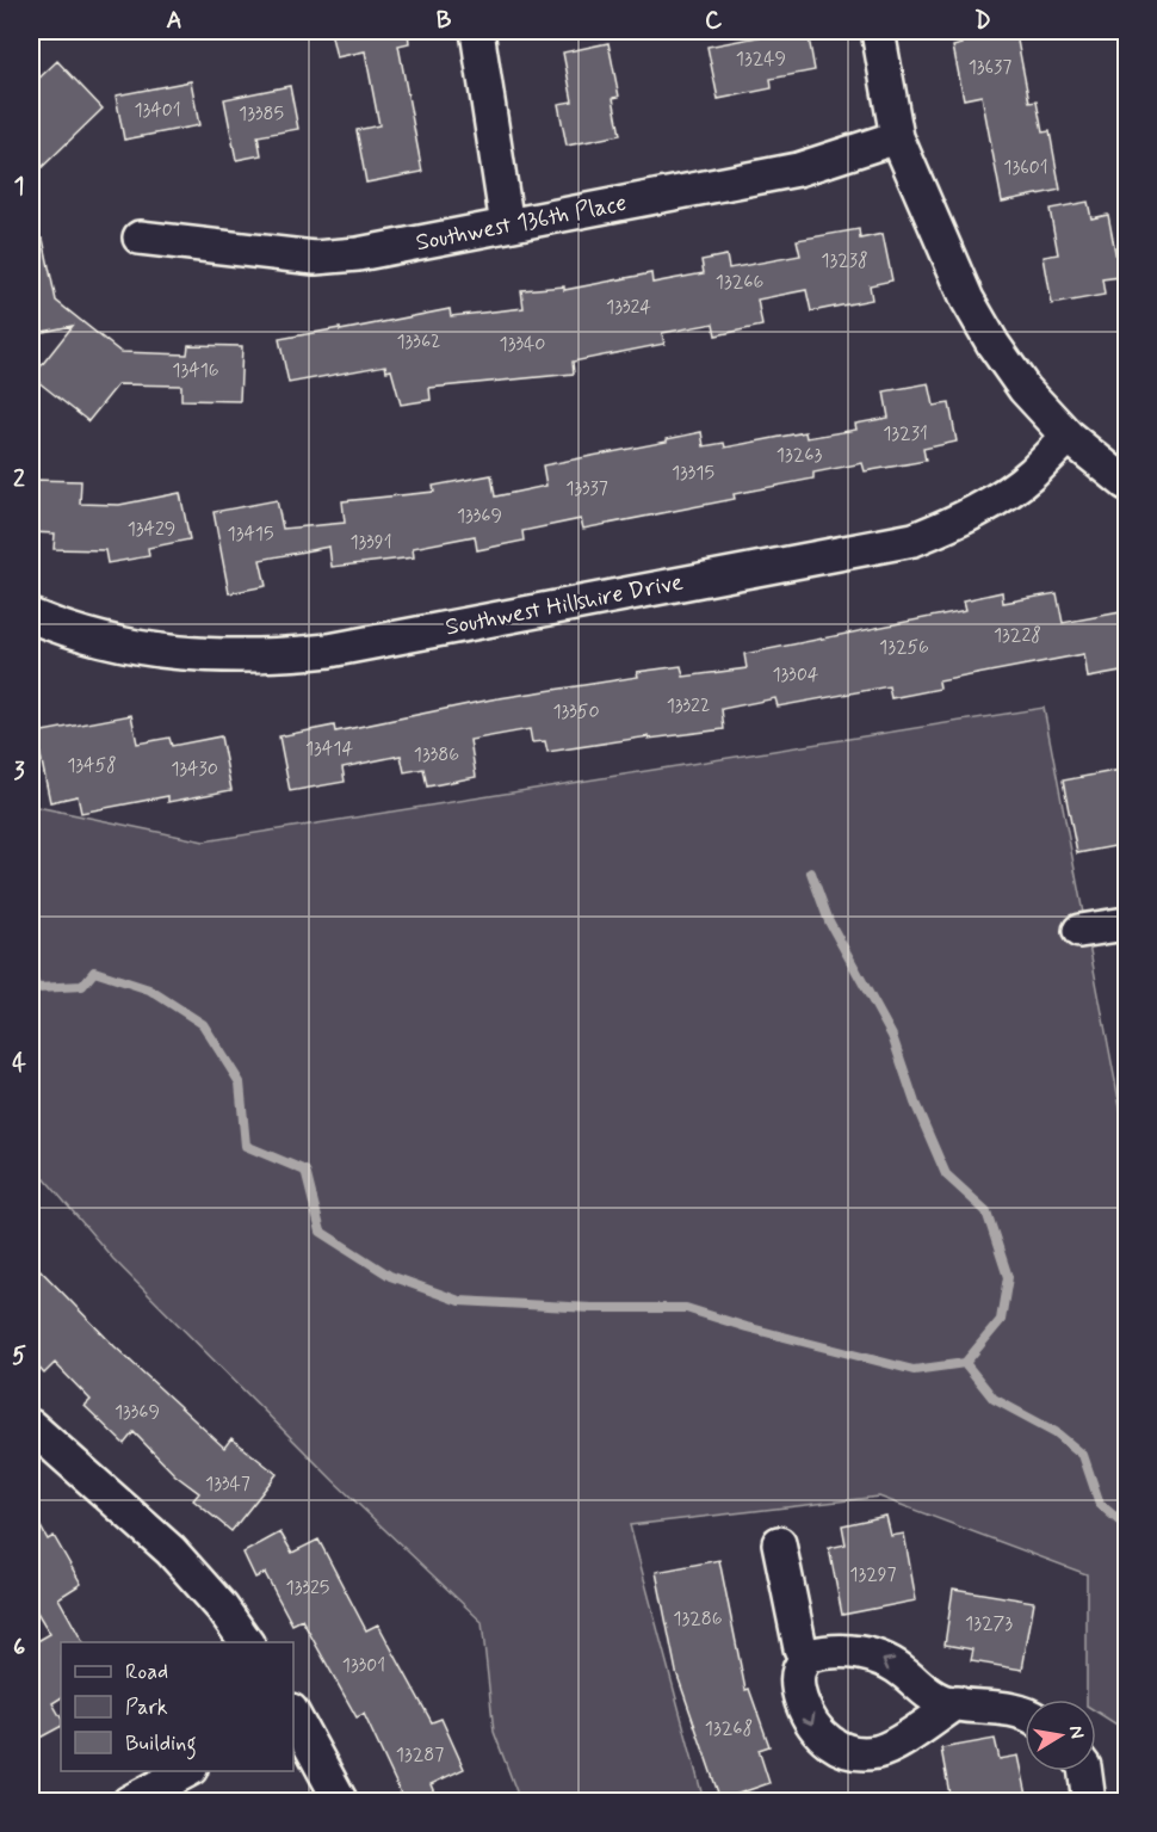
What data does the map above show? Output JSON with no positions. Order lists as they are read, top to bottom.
{
  "streets": {
    "street": ["Southwest 136th Place", "Southwest Hillshire Drive"]
  },
  "house_numbers": [
    "13249",
    "13637",
    "13401",
    "13385",
    "13601",
    "13238",
    "13266",
    "13324",
    "13362",
    "13340",
    "13416",
    "13231",
    "13263",
    "13315",
    "13337",
    "13369",
    "13429",
    "13415",
    "13391",
    "13228",
    "13256",
    "13304",
    "13322",
    "13350",
    "13414",
    "13386",
    "13458",
    "13430",
    "13369",
    "13347",
    "13297",
    "13325",
    "13286",
    "13273",
    "13301",
    "13268",
    "13287"
  ],
  "legend": ["Road", "Park", "Building"],
  "north": "right",
  "grid": {
    "columns": [
      "A",
      "B",
      "C",
      "D"
    ],
    "rows": [
      "1",
      "2",
      "3",
      "4",
      "5",
      "6"
    ]
  }
}
